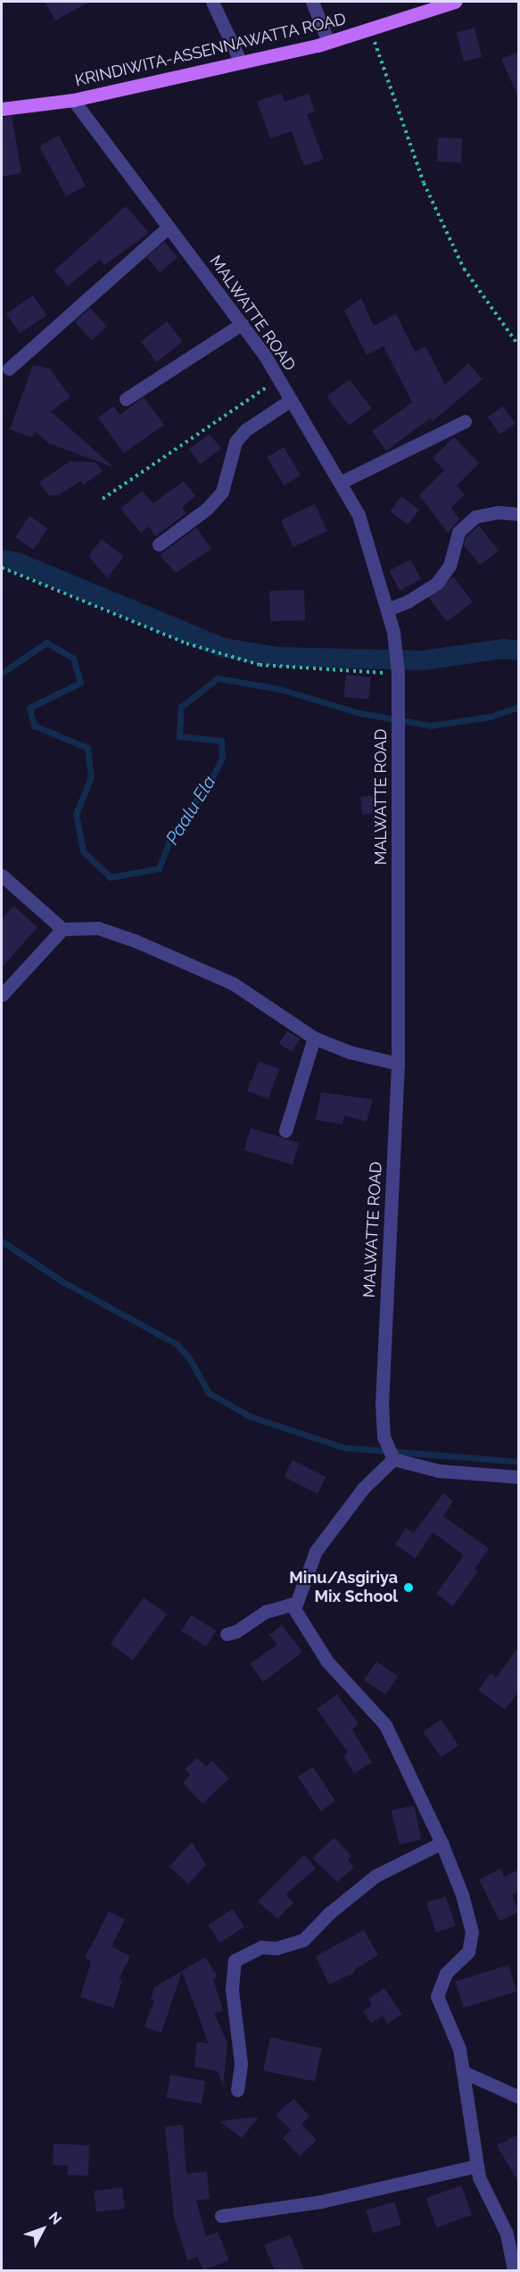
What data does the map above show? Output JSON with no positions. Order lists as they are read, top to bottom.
{
  "streets": {
    "main road": ["KRINDIWITA-ASSENNAWATTA ROAD"],
    "street": ["MALWATTE ROAD"]
  },
  "crossings": [
    ["KRINDIWITA-ASSENNAWATTA ROAD", "MALWATTE ROAD"]
  ],
  "water": ["Paalu Ela"],
  "places": ["Minu/Asgiriya Mix School"],
  "north": "top right"
}
